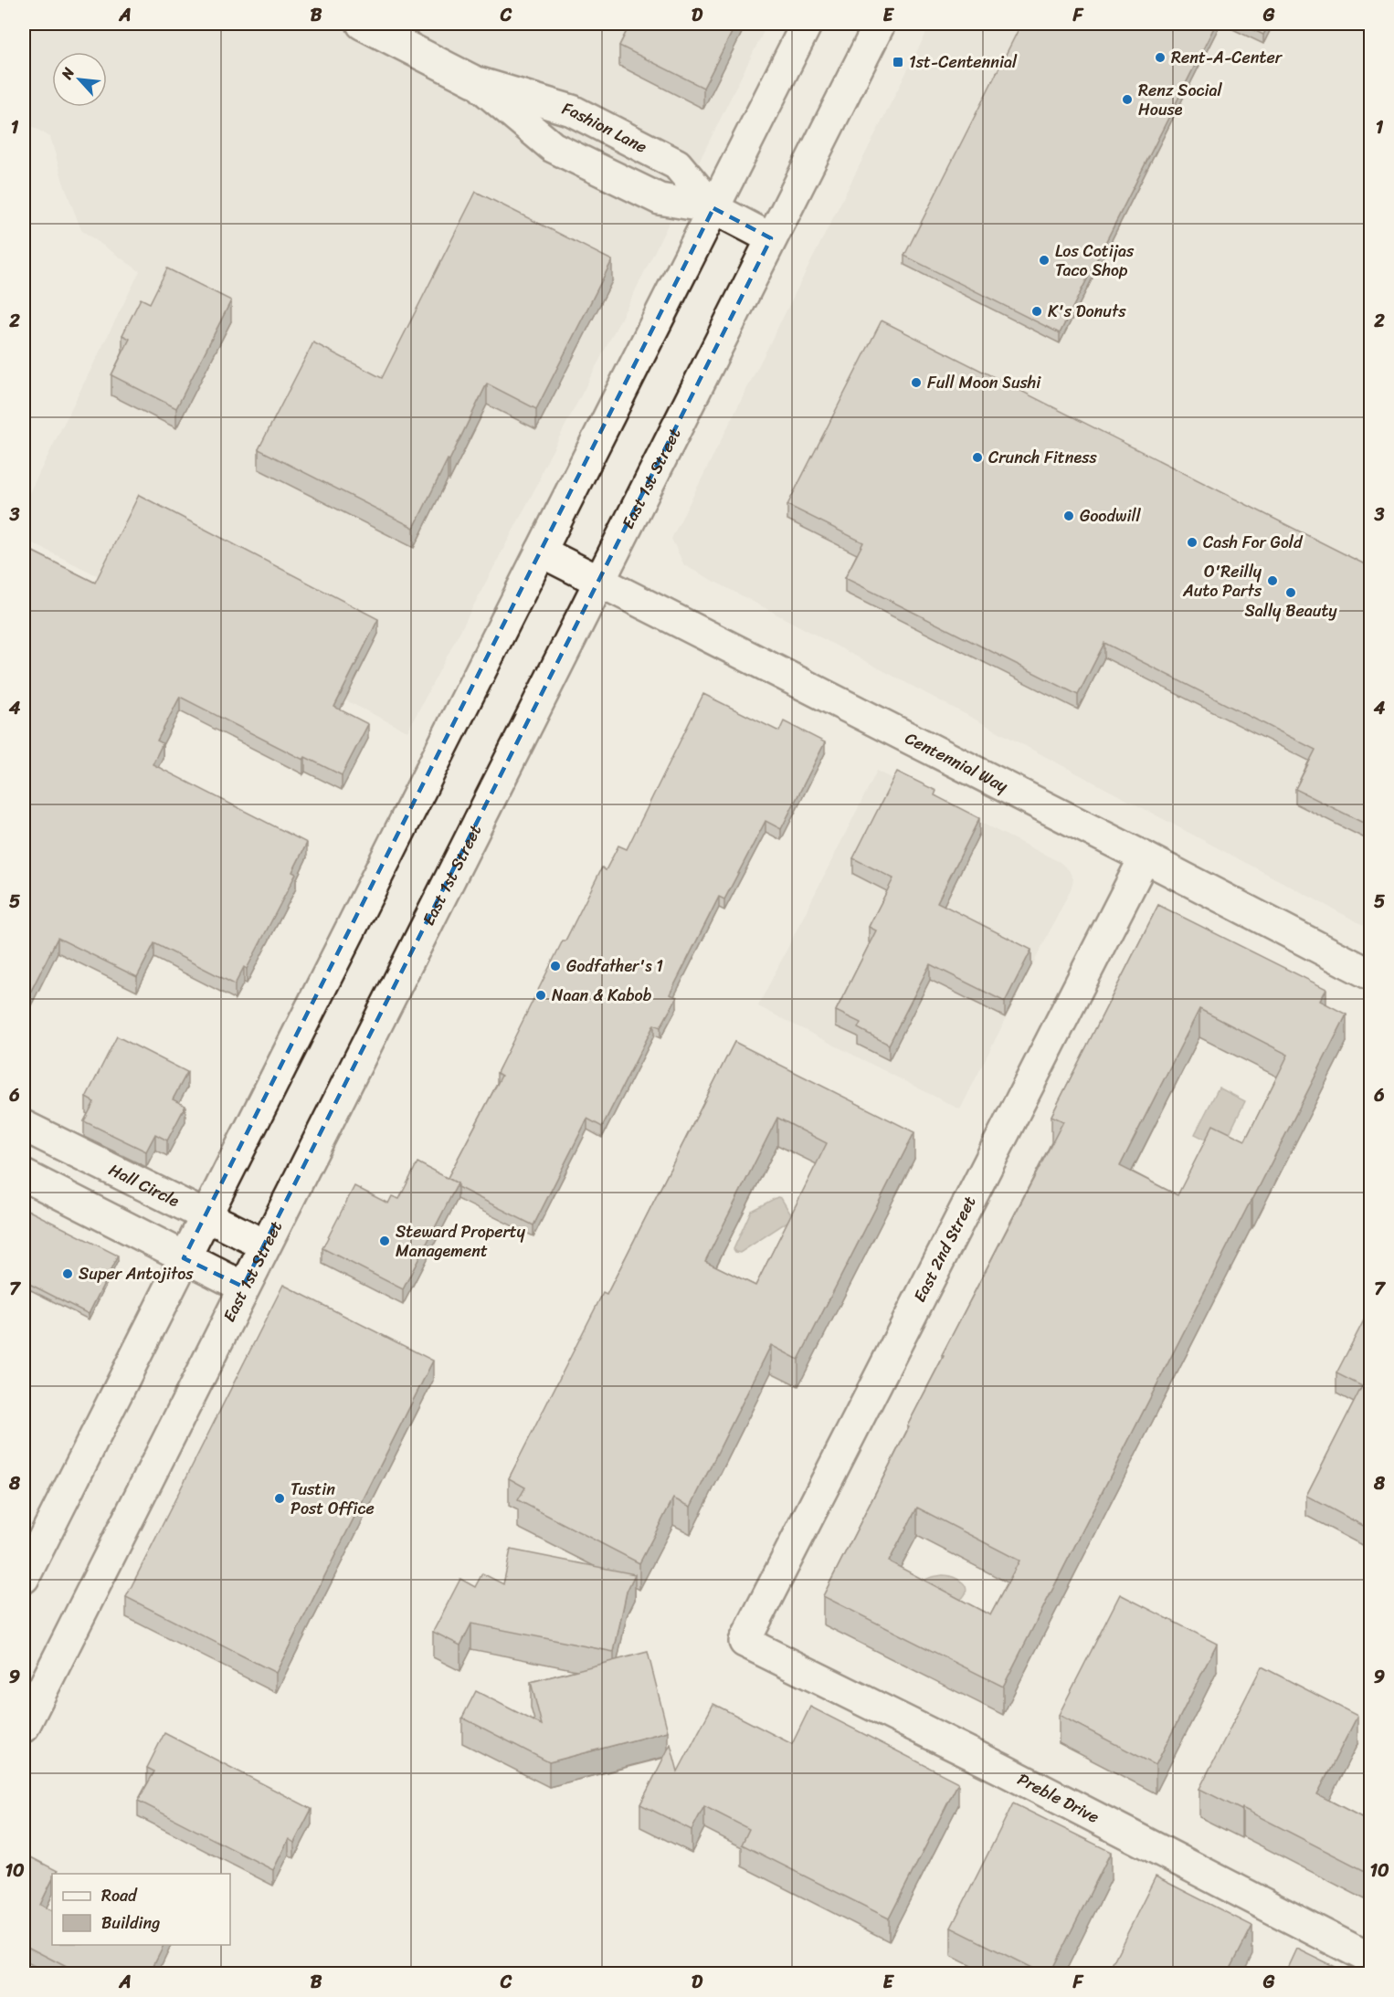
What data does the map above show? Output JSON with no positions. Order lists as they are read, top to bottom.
{
  "streets": {
    "street": [
      "Fashion Lane",
      "East 1st Street",
      "Centennial Way",
      "Hall Circle",
      "East 2nd Street",
      "Preble Drive"
    ]
  },
  "crossings": [
    ["Fashion Lane", "East 1st Street"],
    ["East 1st Street", "Centennial Way"],
    ["East 1st Street", "Hall Circle"],
    ["Centennial Way", "East 2nd Street"],
    ["East 2nd Street", "Preble Drive"]
  ],
  "places": {
    "other": [
      "Rent-A-Center",
      "Renz Social House",
      "Los Cotijas Taco Shop",
      "K's Donuts",
      "Full Moon Sushi",
      "Crunch Fitness",
      "Goodwill",
      "Cash For Gold",
      "O'Reilly Auto Parts",
      "Sally Beauty",
      "Godfather's 1",
      "Naan & Kabob",
      "Steward Property Management",
      "Super Antojitos",
      "Tustin Post Office"
    ],
    "transit": ["1st-Centennial"]
  },
  "legend": ["Road", "Building"],
  "north": "top left",
  "grid": {
    "columns": [
      "A",
      "B",
      "C",
      "D",
      "E",
      "F",
      "G"
    ],
    "rows": [
      "1",
      "2",
      "3",
      "4",
      "5",
      "6",
      "7",
      "8",
      "9",
      "10"
    ]
  }
}
